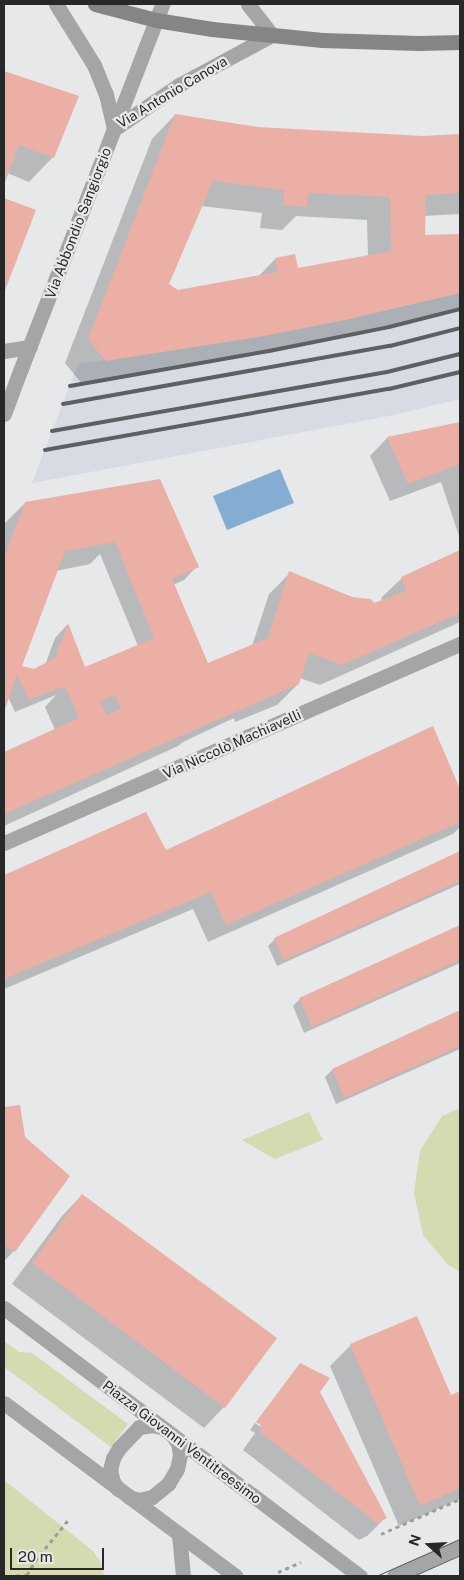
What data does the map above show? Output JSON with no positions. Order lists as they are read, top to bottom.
{
  "streets": {
    "street": [
      "Via Antonio Canova",
      "Via Abbondio Sangiorgio",
      "Via Niccolò Machiavelli",
      "Piazza Giovanni Ventitreesimo"
    ]
  },
  "crossings": [
    ["Via Antonio Canova", "Via Abbondio Sangiorgio"]
  ],
  "scale_bar": "20 m",
  "north": "left"
}
